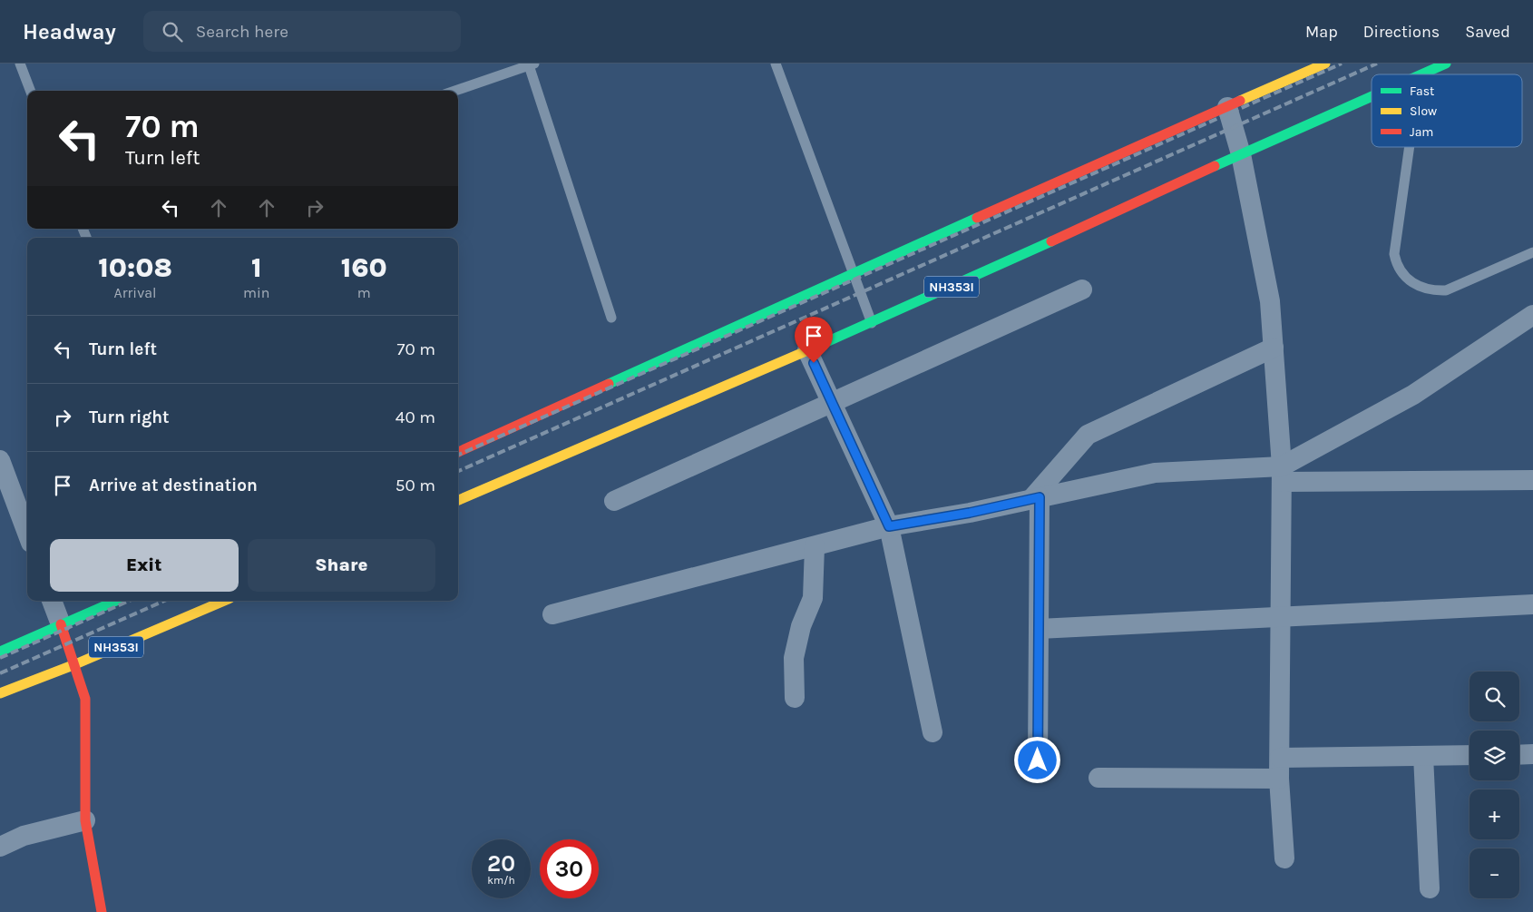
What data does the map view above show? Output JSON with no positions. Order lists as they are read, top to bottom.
{
  "streets": {
    "main road": ["NH353I"]
  },
  "legend": ["Fast", "Slow", "Jam"],
  "page": {
    "header": "Headway",
    "search": "Search here",
    "nav": ["Map", "Directions", "Saved"],
    "turn": ["70 m", "Turn left"],
    "eta": [
      "10:08",
      "Arrival",
      "1",
      "min",
      "160",
      "m"
    ],
    "list": [
      {
        "name": "Turn left",
        "value": "70 m"
      },
      {
        "name": "Turn right",
        "value": "40 m"
      },
      {
        "name": "Arrive at destination",
        "value": "50 m"
      }
    ],
    "buttons": ["Exit", "Share"],
    "map_buttons": ["+", "−"],
    "speed": "20 km/h",
    "limit": "30"
  }
}
